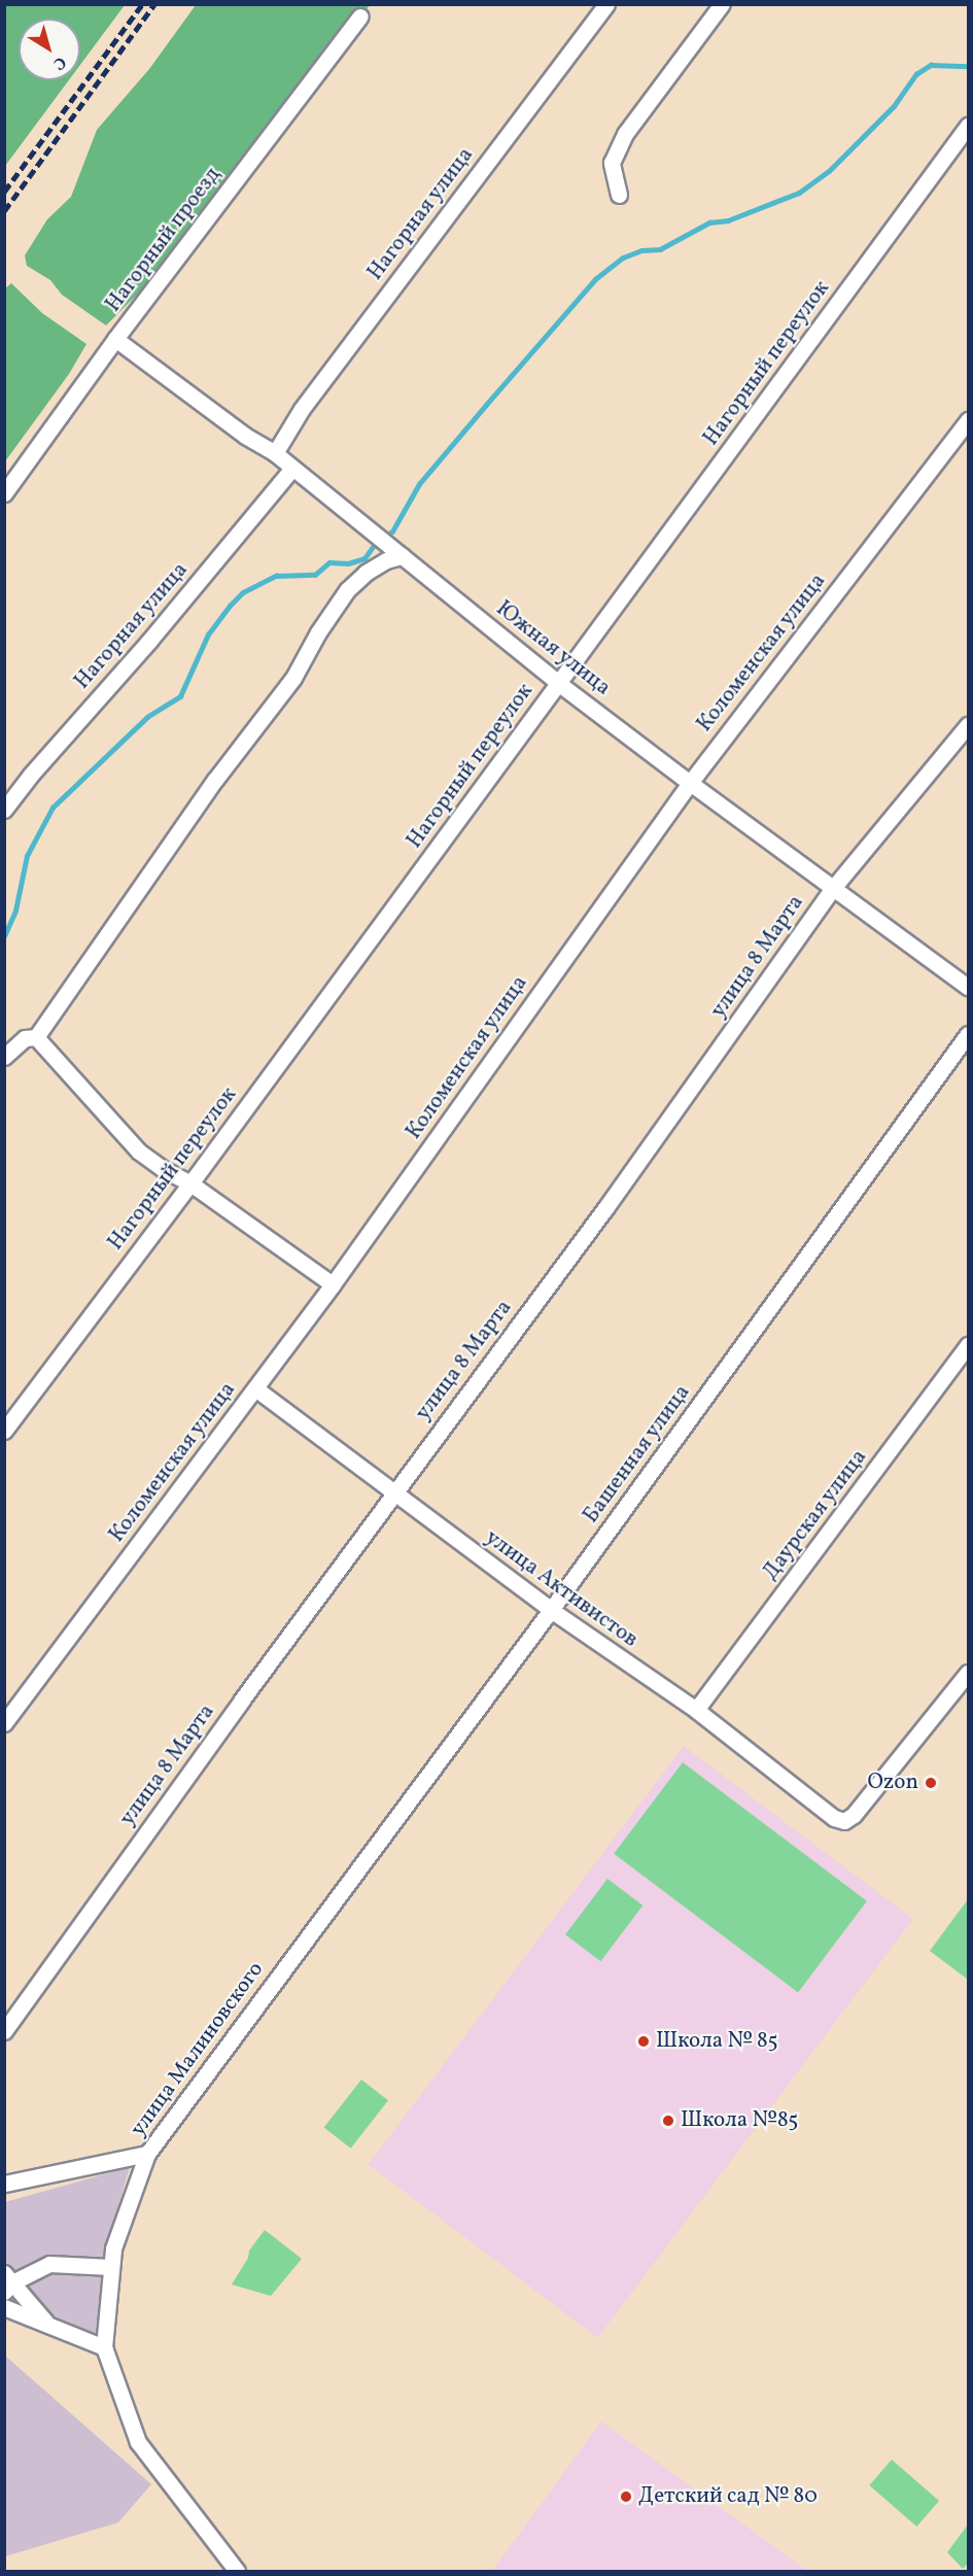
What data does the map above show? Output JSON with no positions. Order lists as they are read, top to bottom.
{
  "streets": {
    "street": [
      "Нагорная улица",
      "Нагорный проезд",
      "Нагорный переулок",
      "Южная улица",
      "Коломенская улица",
      "улица 8 Марта",
      "Башенная улица",
      "Даурская улица",
      "улица Активистов",
      "улица Малиновского"
    ]
  },
  "crossings": [
    ["Нагорная улица", "Южная улица"],
    ["Нагорный проезд", "Южная улица"],
    ["Нагорный переулок", "Южная улица"],
    ["Южная улица", "Коломенская улица"],
    ["Южная улица", "улица 8 Марта"],
    ["Коломенская улица", "улица Активистов"],
    ["улица 8 Марта", "улица Активистов"],
    ["Башенная улица", "улица Активистов"],
    ["Башенная улица", "улица Малиновского"],
    ["Даурская улица", "улица Активистов"]
  ],
  "places": [
    "Ozon",
    "Школа № 85",
    "Школа №85",
    "Детский сад № 80"
  ],
  "north": "bottom right"
}
